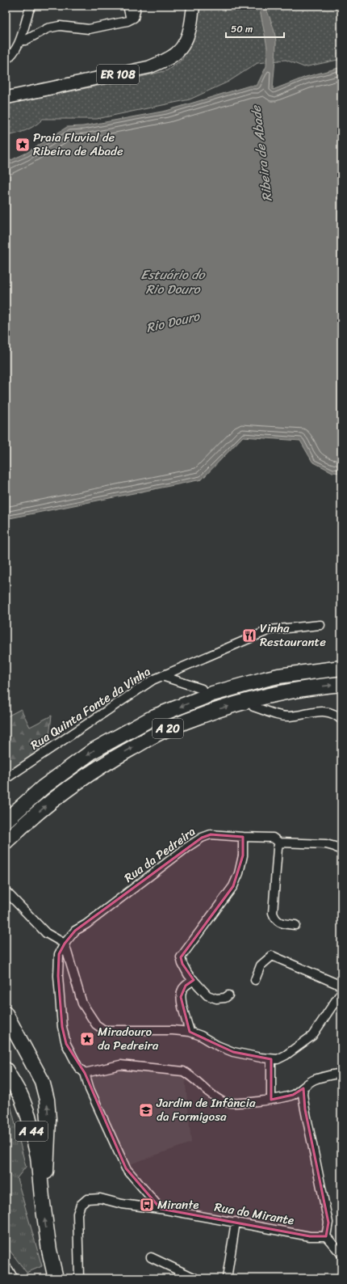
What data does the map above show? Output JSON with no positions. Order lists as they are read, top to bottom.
{
  "streets": {
    "highway": ["A 20", "A 44"],
    "main road": ["ER 108"],
    "street": ["Rua Quinta Fonte da Vinha", "Rua da Pedreira", "Rua do Mirante"]
  },
  "water": ["Ribeira de Abade", "Estuário do Rio Douro", "Rio Douro"],
  "places": {
    "place": ["Praia Fluvial de Ribeira de Abade", "Miradouro da Pedreira"],
    "restaurant": ["Vinha Restaurante"],
    "school or university": ["Jardim de Infância da Formigosa"],
    "bus stop": ["Mirante"]
  },
  "scale_bar": "50 m"
}
